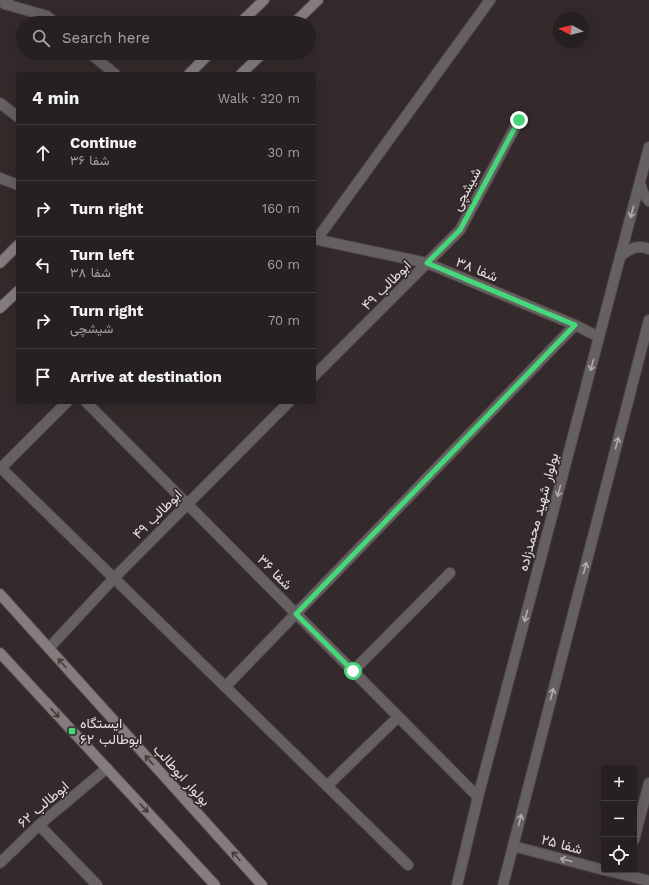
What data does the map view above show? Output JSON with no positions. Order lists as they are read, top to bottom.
{
  "streets": {
    "main road": ["بولوار ابوطالب"],
    "street": [
      "شیشچی",
      "شفا ۳۸",
      "ابوطالب ۴۹",
      "بولوار شهید محمدزاده",
      "شفا ۳۶",
      "ابوطالب ۶۲",
      "شفا ۲۵"
    ]
  },
  "crossings": [
    ["شیشچی", "شفا ۳۸"],
    ["شیشچی", "ابوطالب ۴۹"],
    ["شفا ۳۸", "ابوطالب ۴۹"],
    ["شفا ۳۸", "بولوار شهید محمدزاده"],
    ["ابوطالب ۴۹", "شفا ۳۶"],
    ["ابوطالب ۴۹", "بولوار ابوطالب"],
    ["بولوار شهید محمدزاده", "شفا ۳۶"]
  ],
  "one_way": ["شفا ۲۵"],
  "places": {
    "transit": ["ایستگاه ابوطالب ۶۲"]
  },
  "north": "left",
  "page": {
    "search": "Search here",
    "heading": ["4 min", "Walk · 320 m"],
    "list": [
      ["Continue", "شفا ۳۶", "30 m"],
      ["Turn right", "160 m"],
      ["Turn left", "شفا ۳۸", "60 m"],
      ["Turn right", "شیشچی", "70 m"],
      "Arrive at destination"
    ],
    "map_buttons": ["+", "−"]
  }
}
